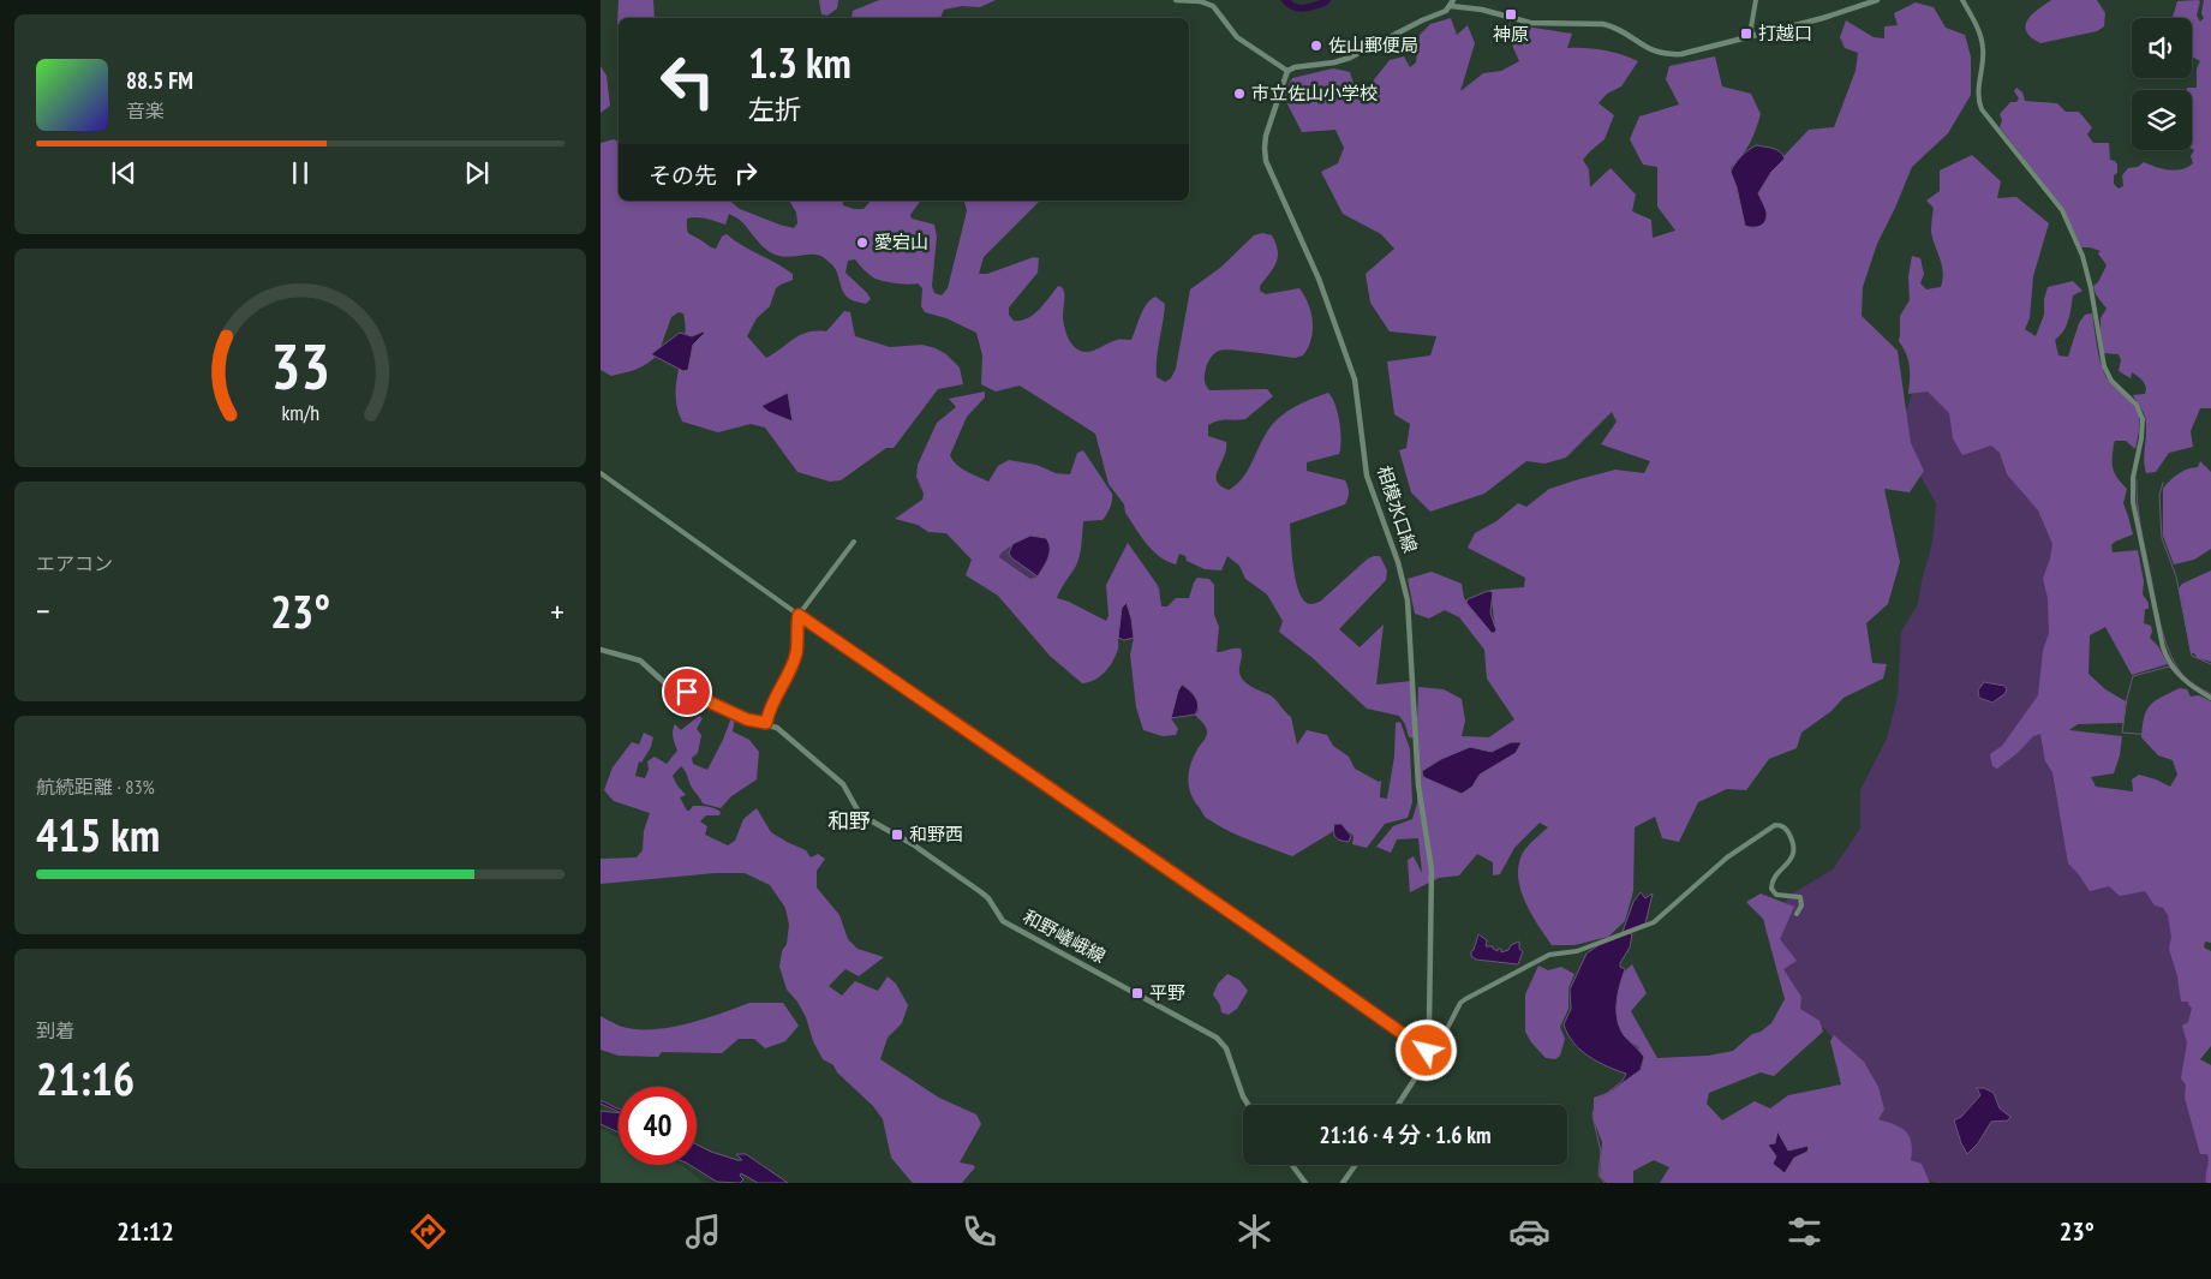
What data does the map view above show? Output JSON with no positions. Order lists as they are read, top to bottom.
{
  "streets": {
    "main road": ["相模水口線", "和野嶬峨線"]
  },
  "districts": ["和野"],
  "places": {
    "transit": [
      "神原",
      "打越口",
      "和野西",
      "平野"
    ],
    "other": ["佐山郵便局", "市立佐山小学校", "愛宕山"]
  },
  "page": {
    "turn": ["1.3 km", "左折"],
    "song": ["88.5 FM", "音楽"],
    "then": "その先",
    "tile": [
      "エアコン",
      ["航続距離 · 83%", "415 km"],
      ["到着", "21:16"]
    ],
    "heat": ["−", "23°", "+"],
    "limit": "40",
    "trip": "21:16 · 4 分 · 1.6 km",
    "tabs": ["21:12", "23°"],
    "gauge": ["33", "km/h"]
  }
}
